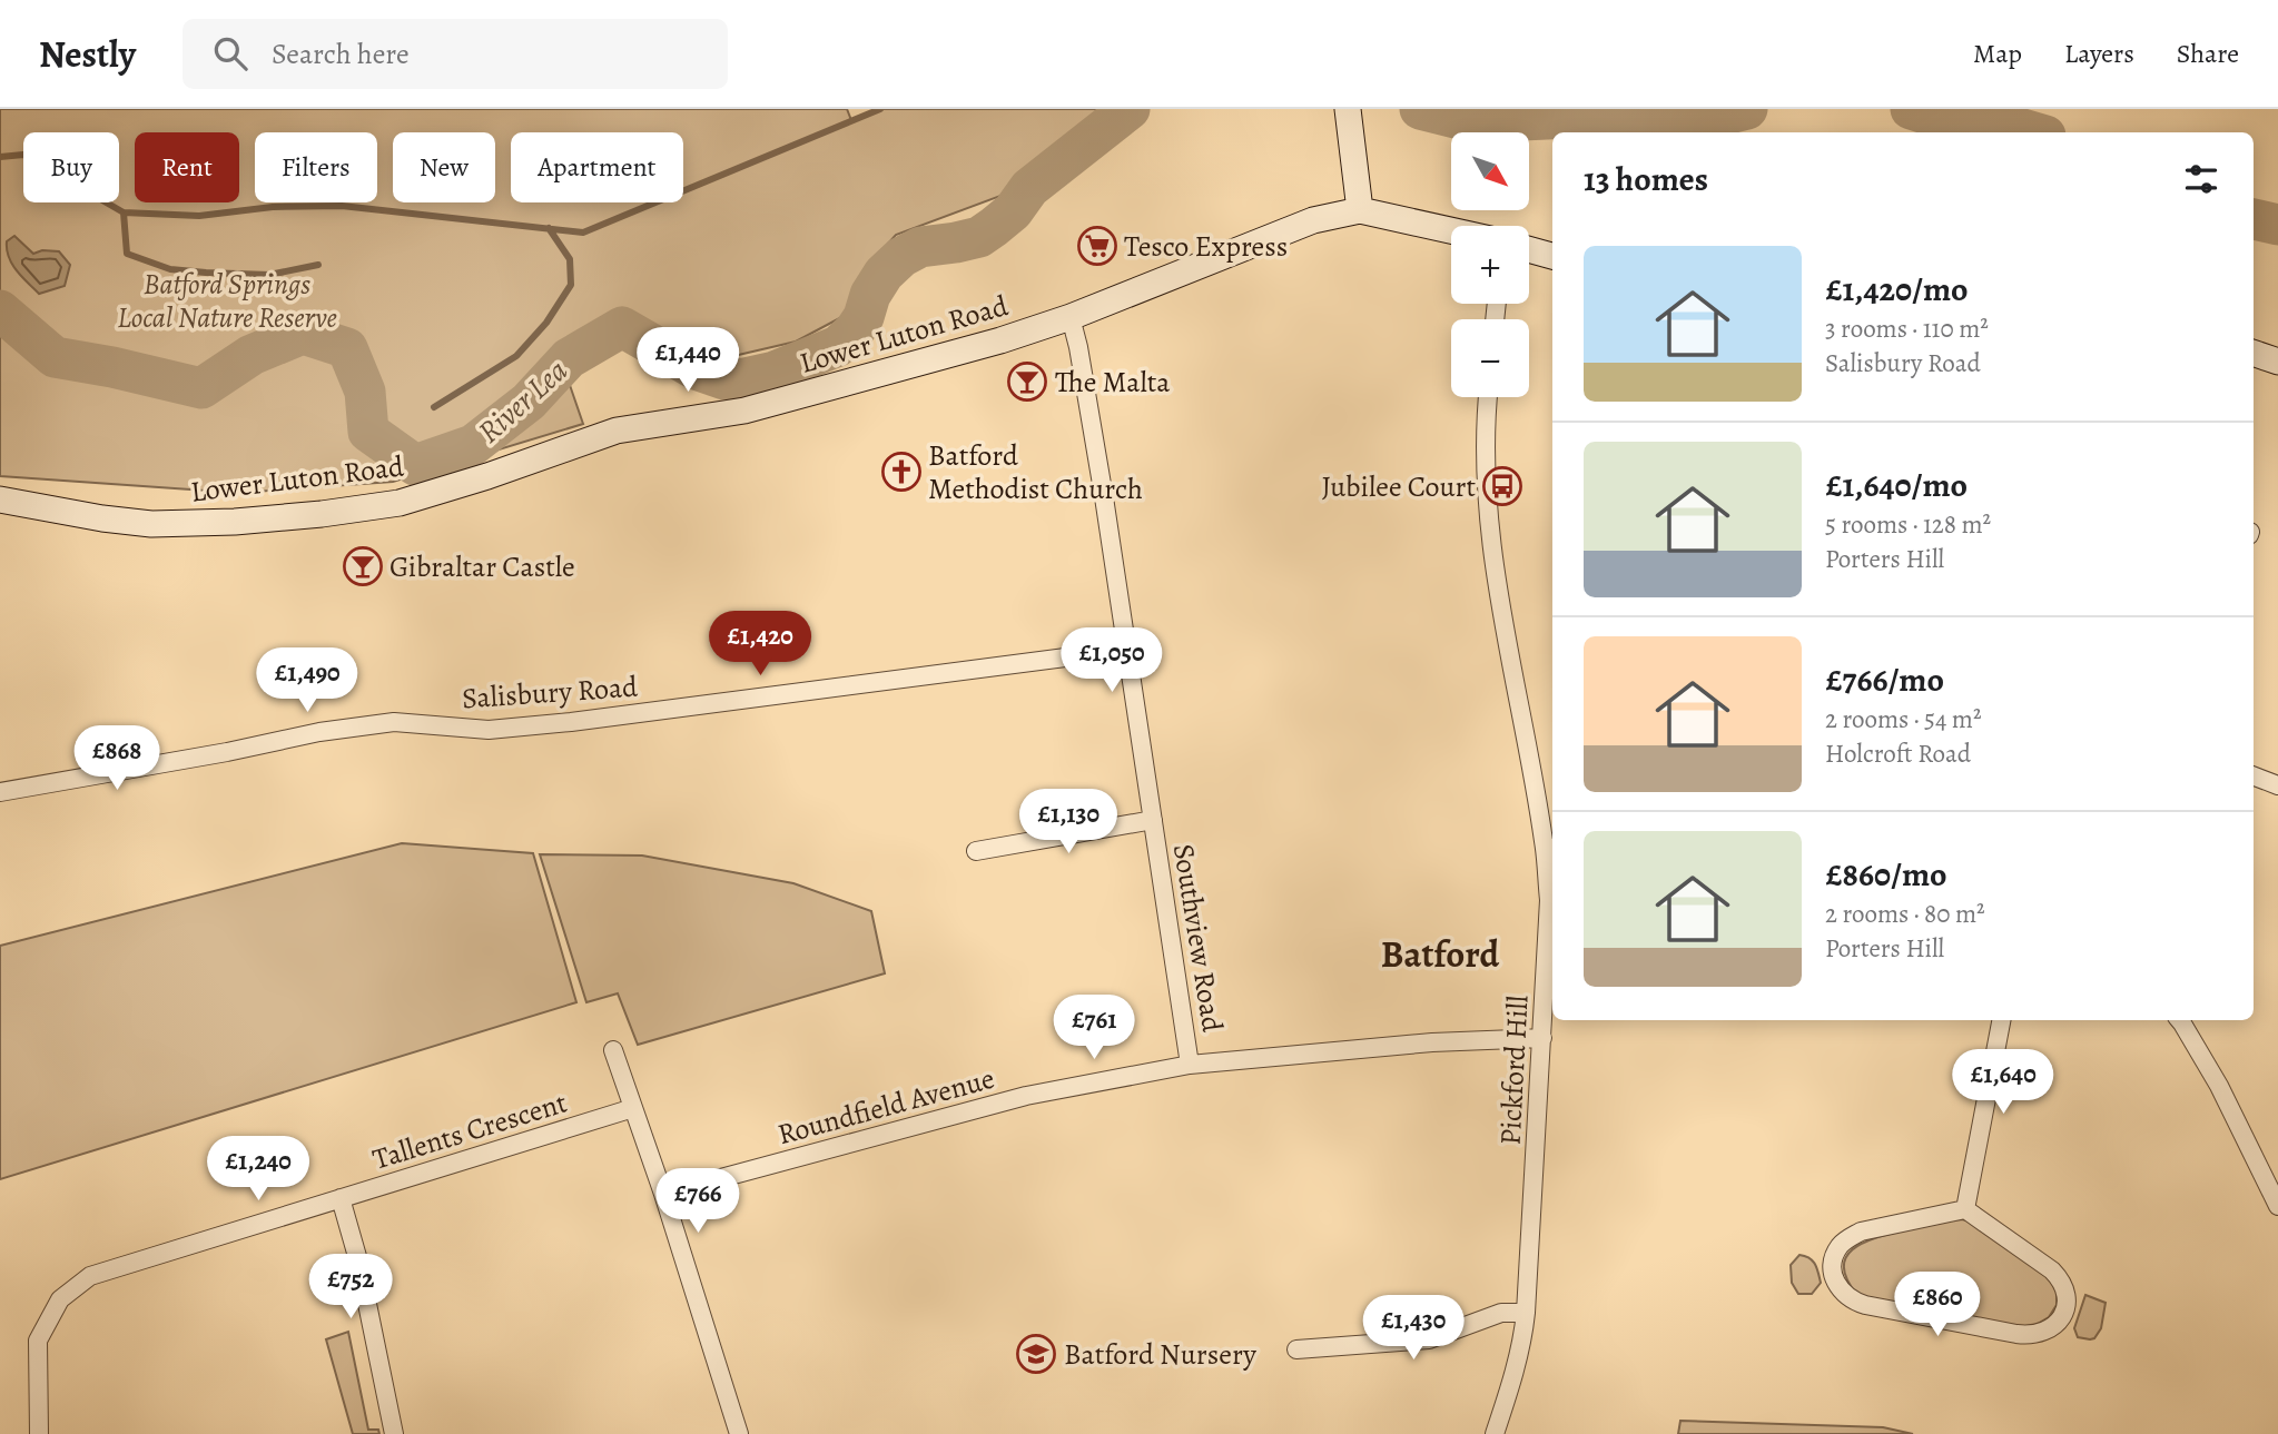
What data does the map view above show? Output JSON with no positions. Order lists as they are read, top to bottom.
{
  "streets": {
    "main road": ["Lower Luton Road"],
    "street": [
      "Salisbury Road",
      "Southview Road",
      "Pickford Hill",
      "Roundfield Avenue",
      "Tallents Crescent"
    ]
  },
  "crossings": [
    ["Lower Luton Road", "Southview Road"],
    ["Salisbury Road", "Southview Road"],
    ["Southview Road", "Roundfield Avenue"],
    ["Pickford Hill", "Roundfield Avenue"]
  ],
  "districts": ["Batford"],
  "water": ["River Lea"],
  "parks": ["Batford Springs Local Nature Reserve"],
  "places": {
    "supermarket": ["Tesco Express"],
    "bar": ["The Malta", "Gibraltar Castle"],
    "church": ["Batford Methodist Church"],
    "bus stop": ["Jubilee Court"],
    "school or university": ["Batford Nursery"]
  },
  "north": "bottom right",
  "page": {
    "header": "Nestly",
    "search": "Search here",
    "nav": ["Map", "Layers", "Share"],
    "map_buttons": ["+", "−"],
    "chip": [
      "Buy",
      "Rent",
      "Filters",
      "New",
      "Apartment"
    ],
    "heading": "13 homes",
    "list": [
      {
        "name": "£1,420/mo",
        "note": "3 rooms · 110 m² · Salisbury Road"
      },
      {
        "name": "£1,640/mo",
        "note": "5 rooms · 128 m² · Porters Hill"
      },
      {
        "name": "£766/mo",
        "note": "2 rooms · 54 m² · Holcroft Road"
      },
      {
        "name": "£860/mo",
        "note": "2 rooms · 80 m² · Porters Hill"
      }
    ],
    "price": [
      "£1,440",
      "£1,420",
      "£1,050",
      "£1,490",
      "£868",
      "£1,130",
      "£761",
      "£1,640",
      "£1,240",
      "£766",
      "£752",
      "£860",
      "£1,430"
    ]
  }
}
